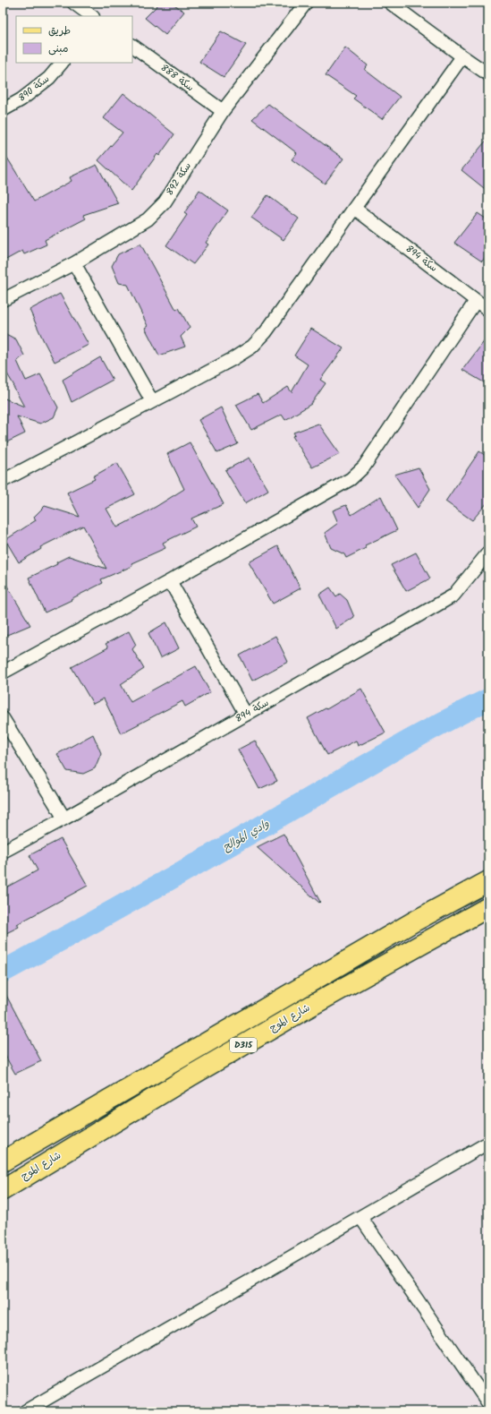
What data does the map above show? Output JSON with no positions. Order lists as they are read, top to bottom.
{
  "streets": {
    "main road": ["شارع الموج", "D315"],
    "street": [
      "سكة 888",
      "سكة 890",
      "سكة 892",
      "سكة 894"
    ]
  },
  "crossings": [
    ["سكة 888", "سكة 892"]
  ],
  "water": ["وادي الموالح"],
  "legend": ["طريق", "مبنى"]
}
